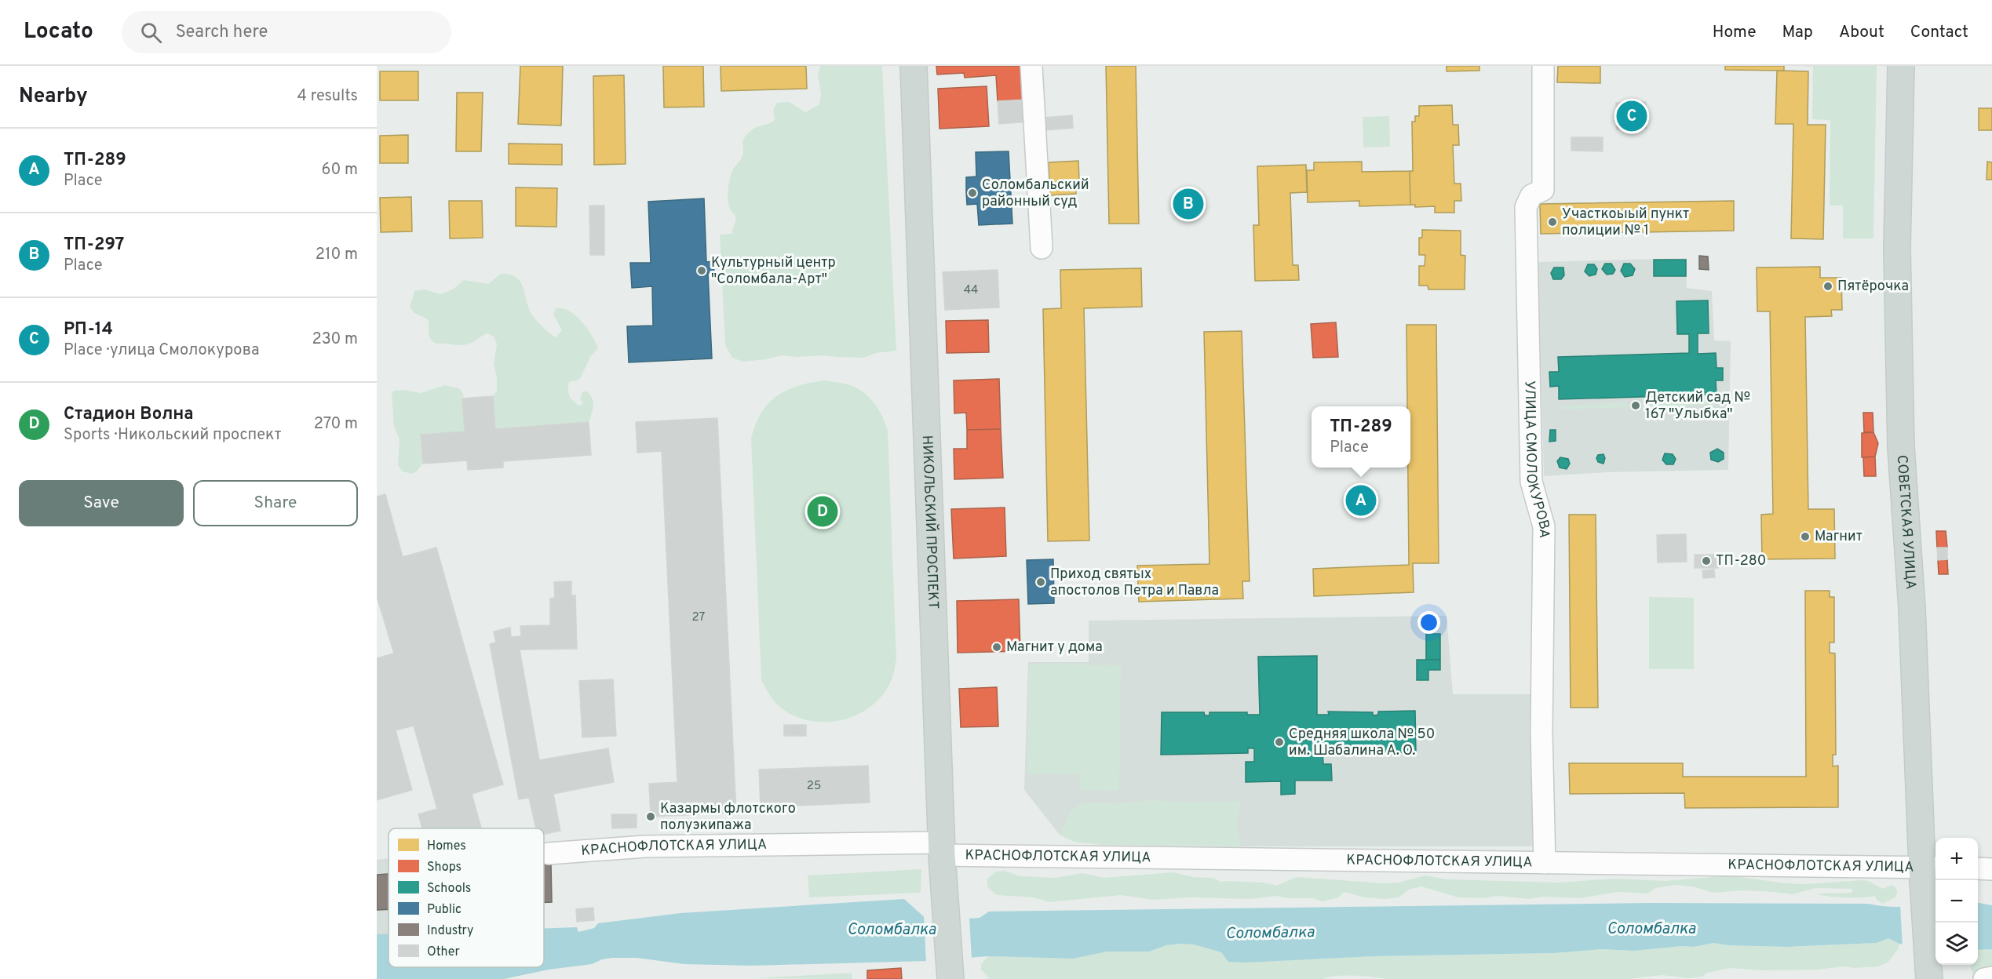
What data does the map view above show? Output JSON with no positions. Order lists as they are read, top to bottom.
{
  "streets": {
    "main road": ["НИКОЛЬСКИЙ ПРОСПЕКТ", "СОВЕТСКАЯ УЛИЦА"],
    "street": ["УЛИЦА СМОЛОКУРОВА", "КРАСНОФЛОТСКАЯ УЛИЦА"]
  },
  "crossings": [
    ["УЛИЦА СМОЛОКУРОВА", "КРАСНОФЛОТСКАЯ УЛИЦА"],
    ["НИКОЛЬСКИЙ ПРОСПЕКТ", "КРАСНОФЛОТСКАЯ УЛИЦА"],
    ["СОВЕТСКАЯ УЛИЦА", "КРАСНОФЛОТСКАЯ УЛИЦА"]
  ],
  "water": ["Соломбалка"],
  "places": [
    "Соломбальский районный суд",
    "Участкоыый пункт полиции № 1",
    "Культурный центр \"Соломбала-Арт\"",
    "Пятёрочка",
    "Детский сад № 167 \"Улыбка\"",
    "Магнит",
    "ТП-280",
    "Приход святых апостолов Петра и Павла",
    "Магнит у дома",
    "Средняя школа № 50 им. Шабалина А. О.",
    "Казармы флотского полуэкипажа"
  ],
  "house_numbers": ["44", "27", "25"],
  "legend": [
    "Homes",
    "Shops",
    "Schools",
    "Public",
    "Industry",
    "Other"
  ],
  "page": {
    "header": "Locato",
    "search": "Search here",
    "nav": [
      "Home",
      "Map",
      "About",
      "Contact"
    ],
    "heading": ["Nearby", "4 results"],
    "pins": [
      "C",
      "B",
      "A",
      "D"
    ],
    "list": [
      {
        "mark": "A",
        "name": "ТП-289",
        "note": "Place",
        "value": "60 m"
      },
      {
        "mark": "B",
        "name": "ТП-297",
        "note": "Place",
        "value": "210 m"
      },
      {
        "mark": "C",
        "name": "РП-14",
        "note": "Place · улица Смолокурова",
        "value": "230 m"
      },
      {
        "mark": "D",
        "name": "Стадион Волна",
        "note": "Sports · Никольский проспект",
        "value": "270 m"
      }
    ],
    "popup": ["ТП-289", "Place"],
    "buttons": ["Save", "Share"],
    "map_buttons": ["+", "−"]
  }
}
